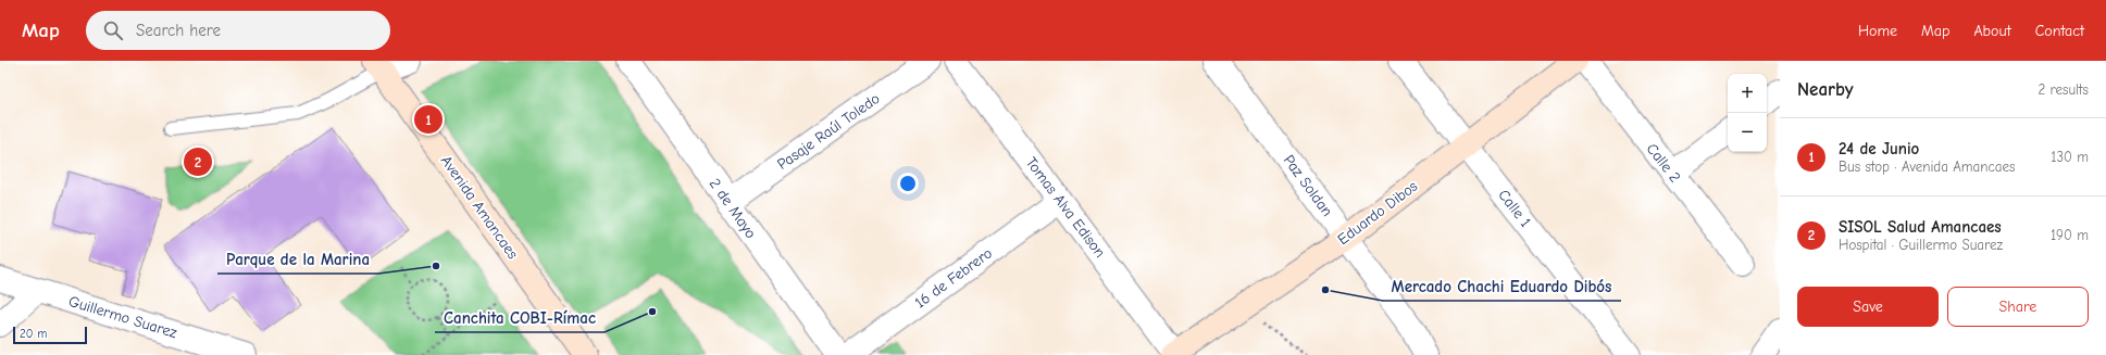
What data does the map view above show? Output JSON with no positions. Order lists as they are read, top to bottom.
{
  "streets": {
    "street": [
      "Pasaje Raúl Toledo",
      "Calle 2",
      "Paz Soldan",
      "Avenida Amancaes",
      "Tomas Alva Edison",
      "2 de Mayo",
      "Calle 1",
      "Eduardo Dibos",
      "16 de Febrero",
      "Guillermo Suarez"
    ]
  },
  "crossings": [
    ["Pasaje Raúl Toledo", "2 de Mayo"],
    ["Paz Soldan", "Eduardo Dibos"],
    ["Tomas Alva Edison", "Eduardo Dibos"],
    ["Tomas Alva Edison", "16 de Febrero"],
    ["Calle 1", "Eduardo Dibos"]
  ],
  "places": ["Parque de la Marina", "Mercado Chachi Eduardo Dibós", "Canchita COBI-Rímac"],
  "scale_bar": "20 m",
  "page": {
    "header": "Map",
    "search": "Search here",
    "nav": [
      "Home",
      "Map",
      "About",
      "Contact"
    ],
    "heading": ["Nearby", "2 results"],
    "map_buttons": ["+", "−"],
    "pins": ["1", "2"],
    "list": [
      {
        "mark": "1",
        "name": "24 de Junio",
        "note": "Bus stop · Avenida Amancaes",
        "value": "130 m"
      },
      {
        "mark": "2",
        "name": "SISOL Salud Amancaes",
        "note": "Hospital · Guillermo Suarez",
        "value": "190 m"
      }
    ],
    "buttons": ["Save", "Share"],
    "scale": "20 m"
  }
}
